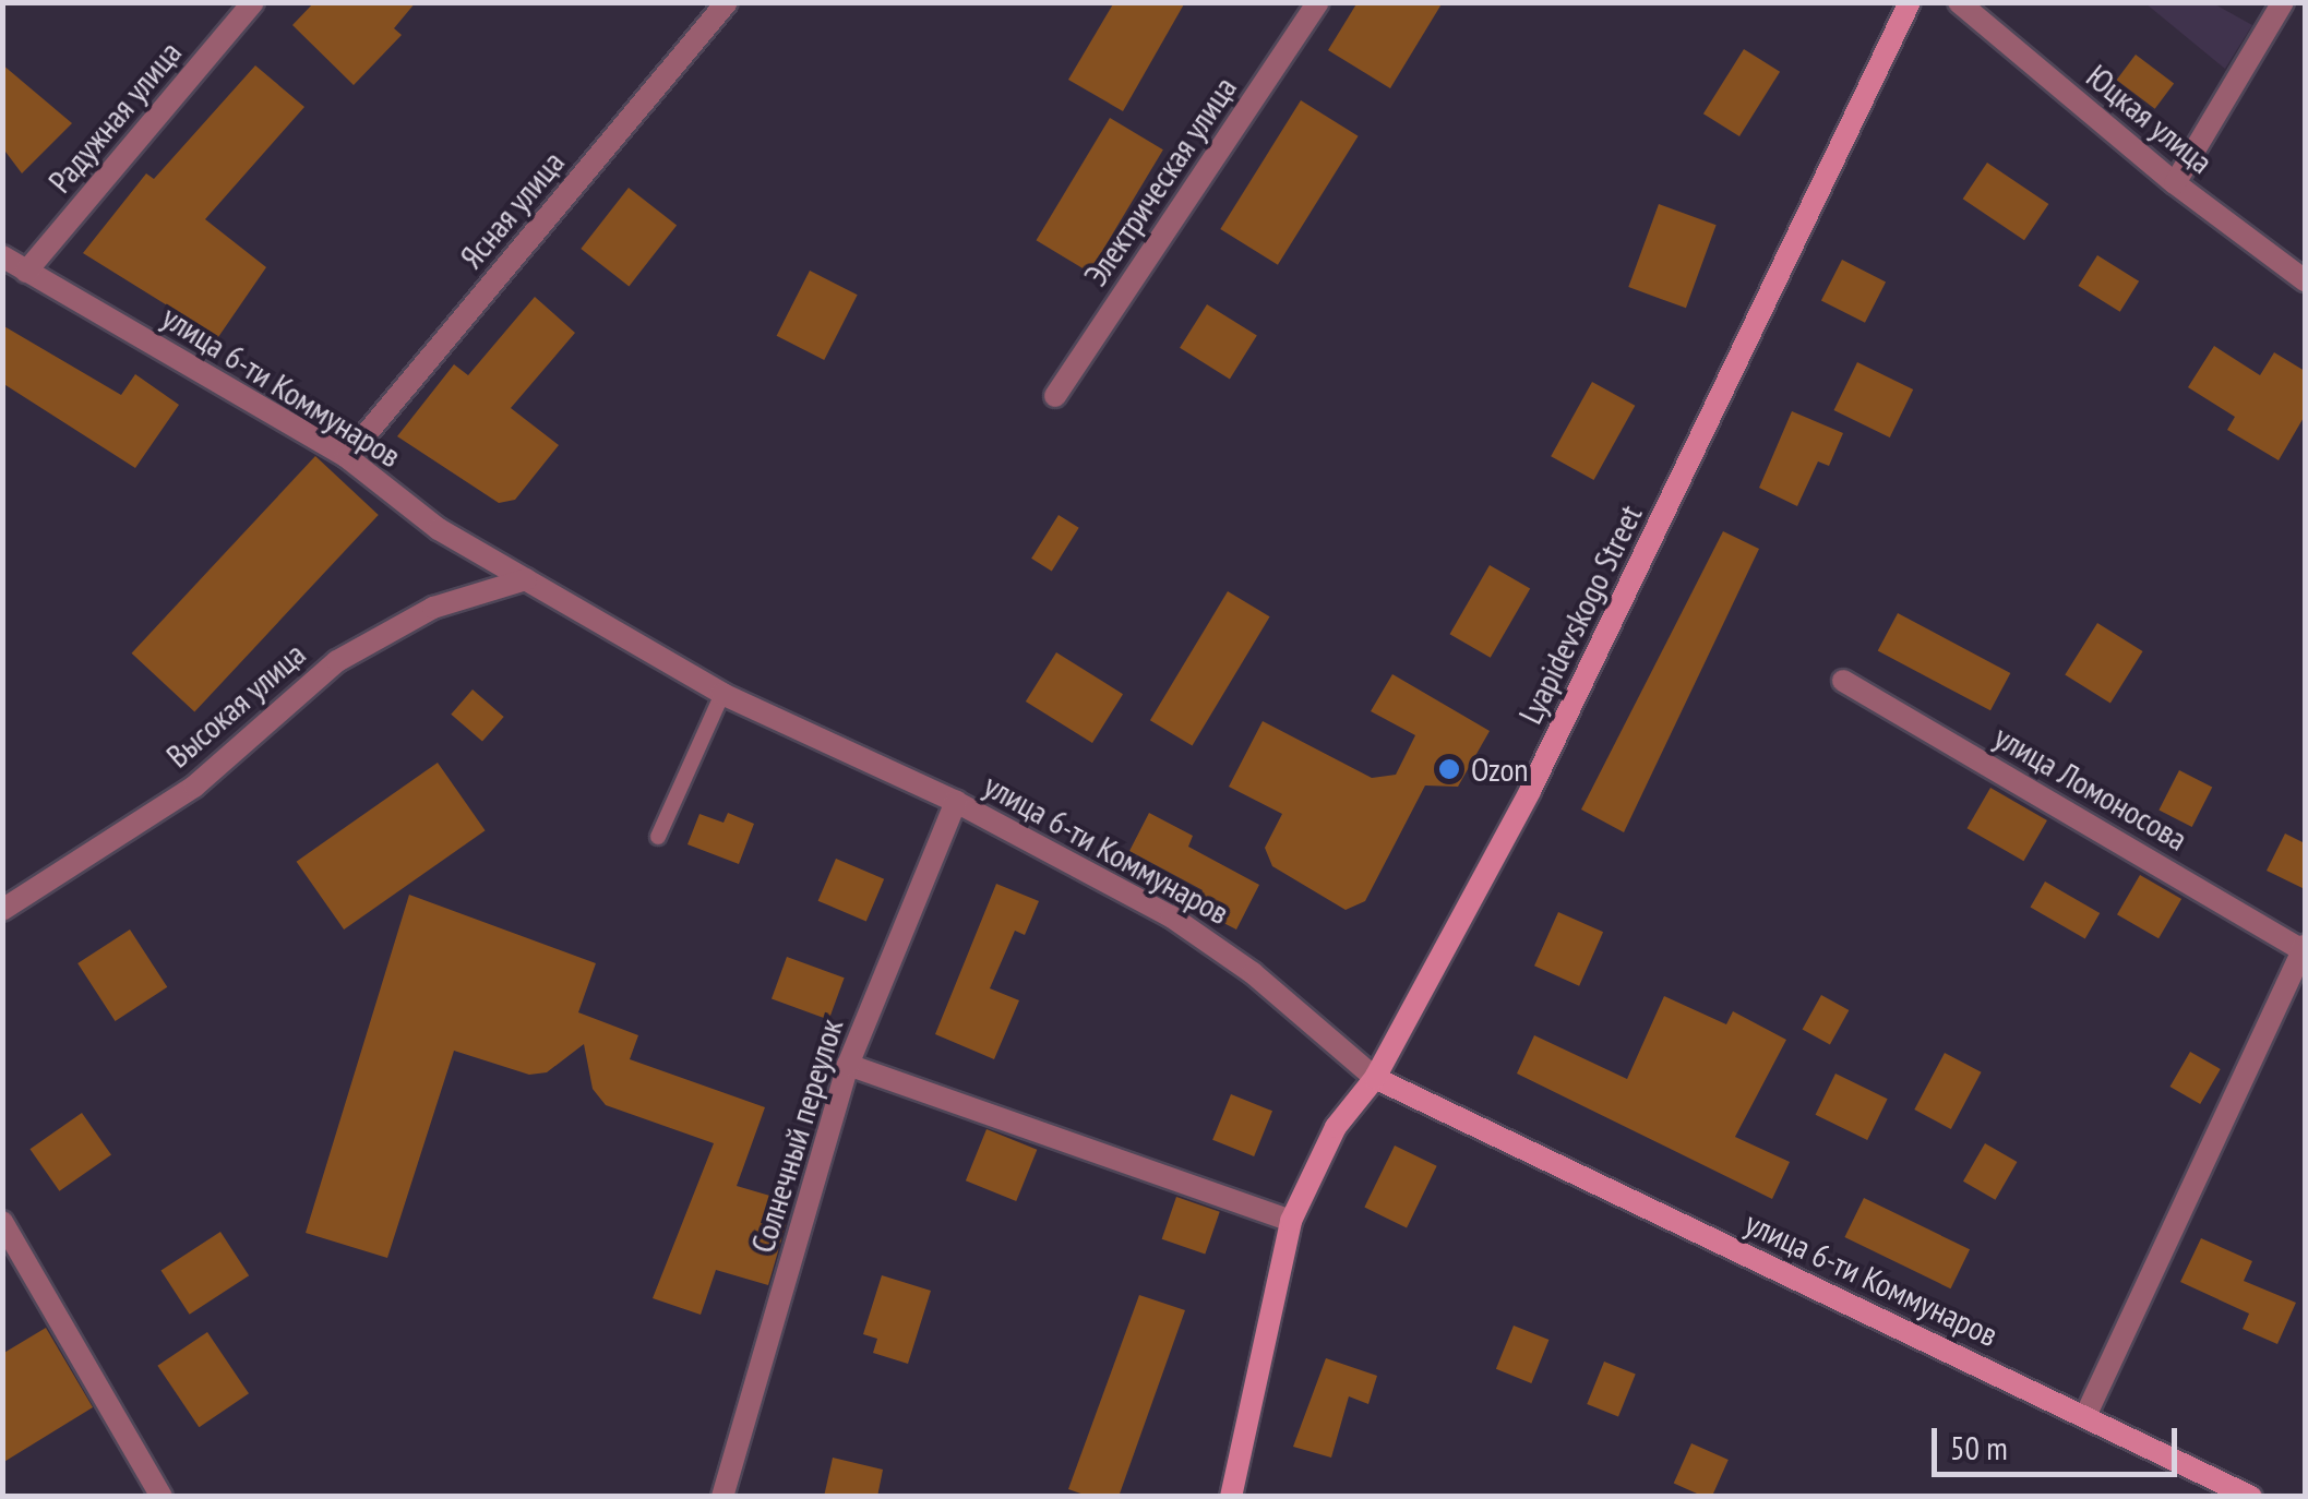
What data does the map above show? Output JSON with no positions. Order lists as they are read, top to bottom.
{
  "streets": {
    "main road": ["улица 6-ти Коммунаров", "Lyapidevskogo Street"],
    "street": [
      "Радужная улица",
      "Юцкая улица",
      "Электрическая улица",
      "Ясная улица",
      "Высокая улица",
      "улица Ломоносова",
      "Солнечный переулок"
    ]
  },
  "crossings": [
    ["Радужная улица", "улица 6-ти Коммунаров"],
    ["Ясная улица", "улица 6-ти Коммунаров"],
    ["улица 6-ти Коммунаров", "Lyapidevskogo Street"],
    ["улица 6-ти Коммунаров", "Высокая улица"],
    ["улица 6-ти Коммунаров", "Солнечный переулок"]
  ],
  "places": ["Ozon"],
  "scale_bar": "50 m"
}
